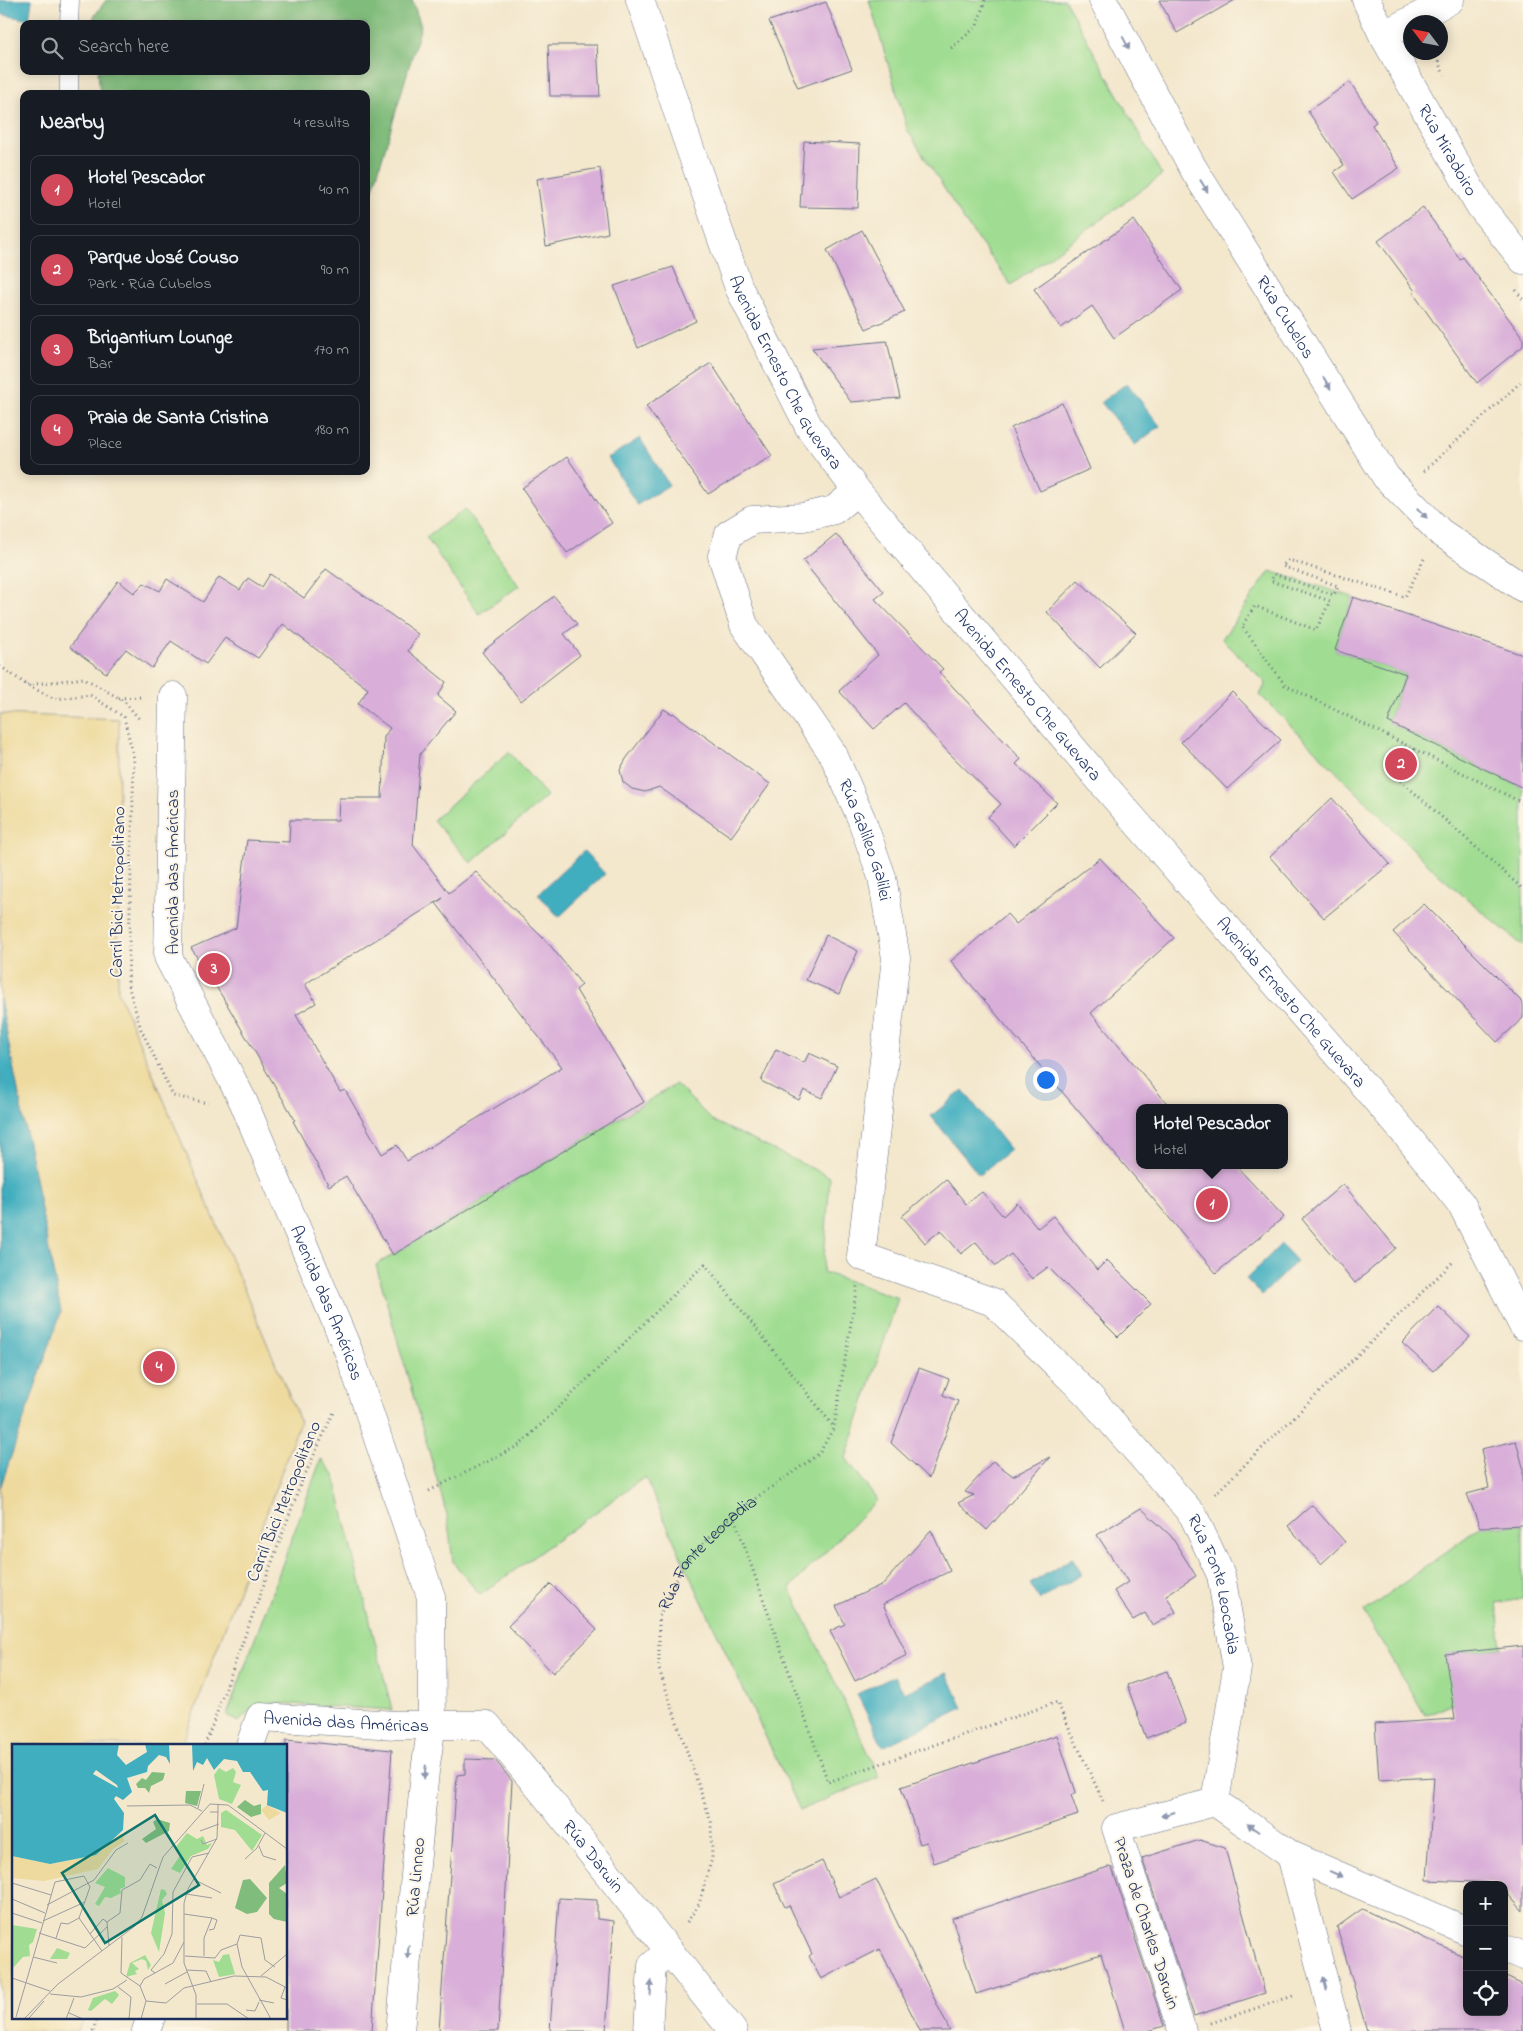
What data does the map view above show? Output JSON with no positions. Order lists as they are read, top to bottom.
{
  "streets": {
    "street": [
      "Rúa Miradoiro",
      "Rúa Cubelos",
      "Avenida Ernesto Che Guevara",
      "Rúa Galileo Galilei",
      "Avenida das Américas",
      "Rúa Fonte Leocadia",
      "Rúa Darwin",
      "Rúa Linneo",
      "Praza de Charles Darwin"
    ],
    "path": ["Carril Bici Metropolitano"]
  },
  "crossings": [
    ["Avenida Ernesto Che Guevara", "Rúa Galileo Galilei"],
    ["Rúa Galileo Galilei", "Rúa Fonte Leocadia"],
    ["Avenida das Américas", "Rúa Darwin"],
    ["Avenida das Américas", "Rúa Linneo"],
    ["Rúa Fonte Leocadia", "Rúa Darwin"],
    ["Rúa Fonte Leocadia", "Praza de Charles Darwin"],
    ["Rúa Darwin", "Rúa Linneo"]
  ],
  "one_way": ["Rúa Cubelos", "Rúa Linneo"],
  "north": "top left",
  "page": {
    "search": "Search here",
    "heading": ["Nearby", "4 results"],
    "list": [
      {
        "mark": "1",
        "name": "Hotel Pescador",
        "note": "Hotel",
        "value": "40 m"
      },
      {
        "mark": "2",
        "name": "Parque José Couso",
        "note": "Park · Rúa Cubelos",
        "value": "90 m"
      },
      {
        "mark": "3",
        "name": "Brigantium Lounge",
        "note": "Bar",
        "value": "170 m"
      },
      {
        "mark": "4",
        "name": "Praia de Santa Cristina",
        "note": "Place",
        "value": "180 m"
      }
    ],
    "pins": [
      "2",
      "3",
      "1",
      "4"
    ],
    "popup": ["Hotel Pescador", "Hotel"],
    "map_buttons": ["+", "−"]
  }
}
